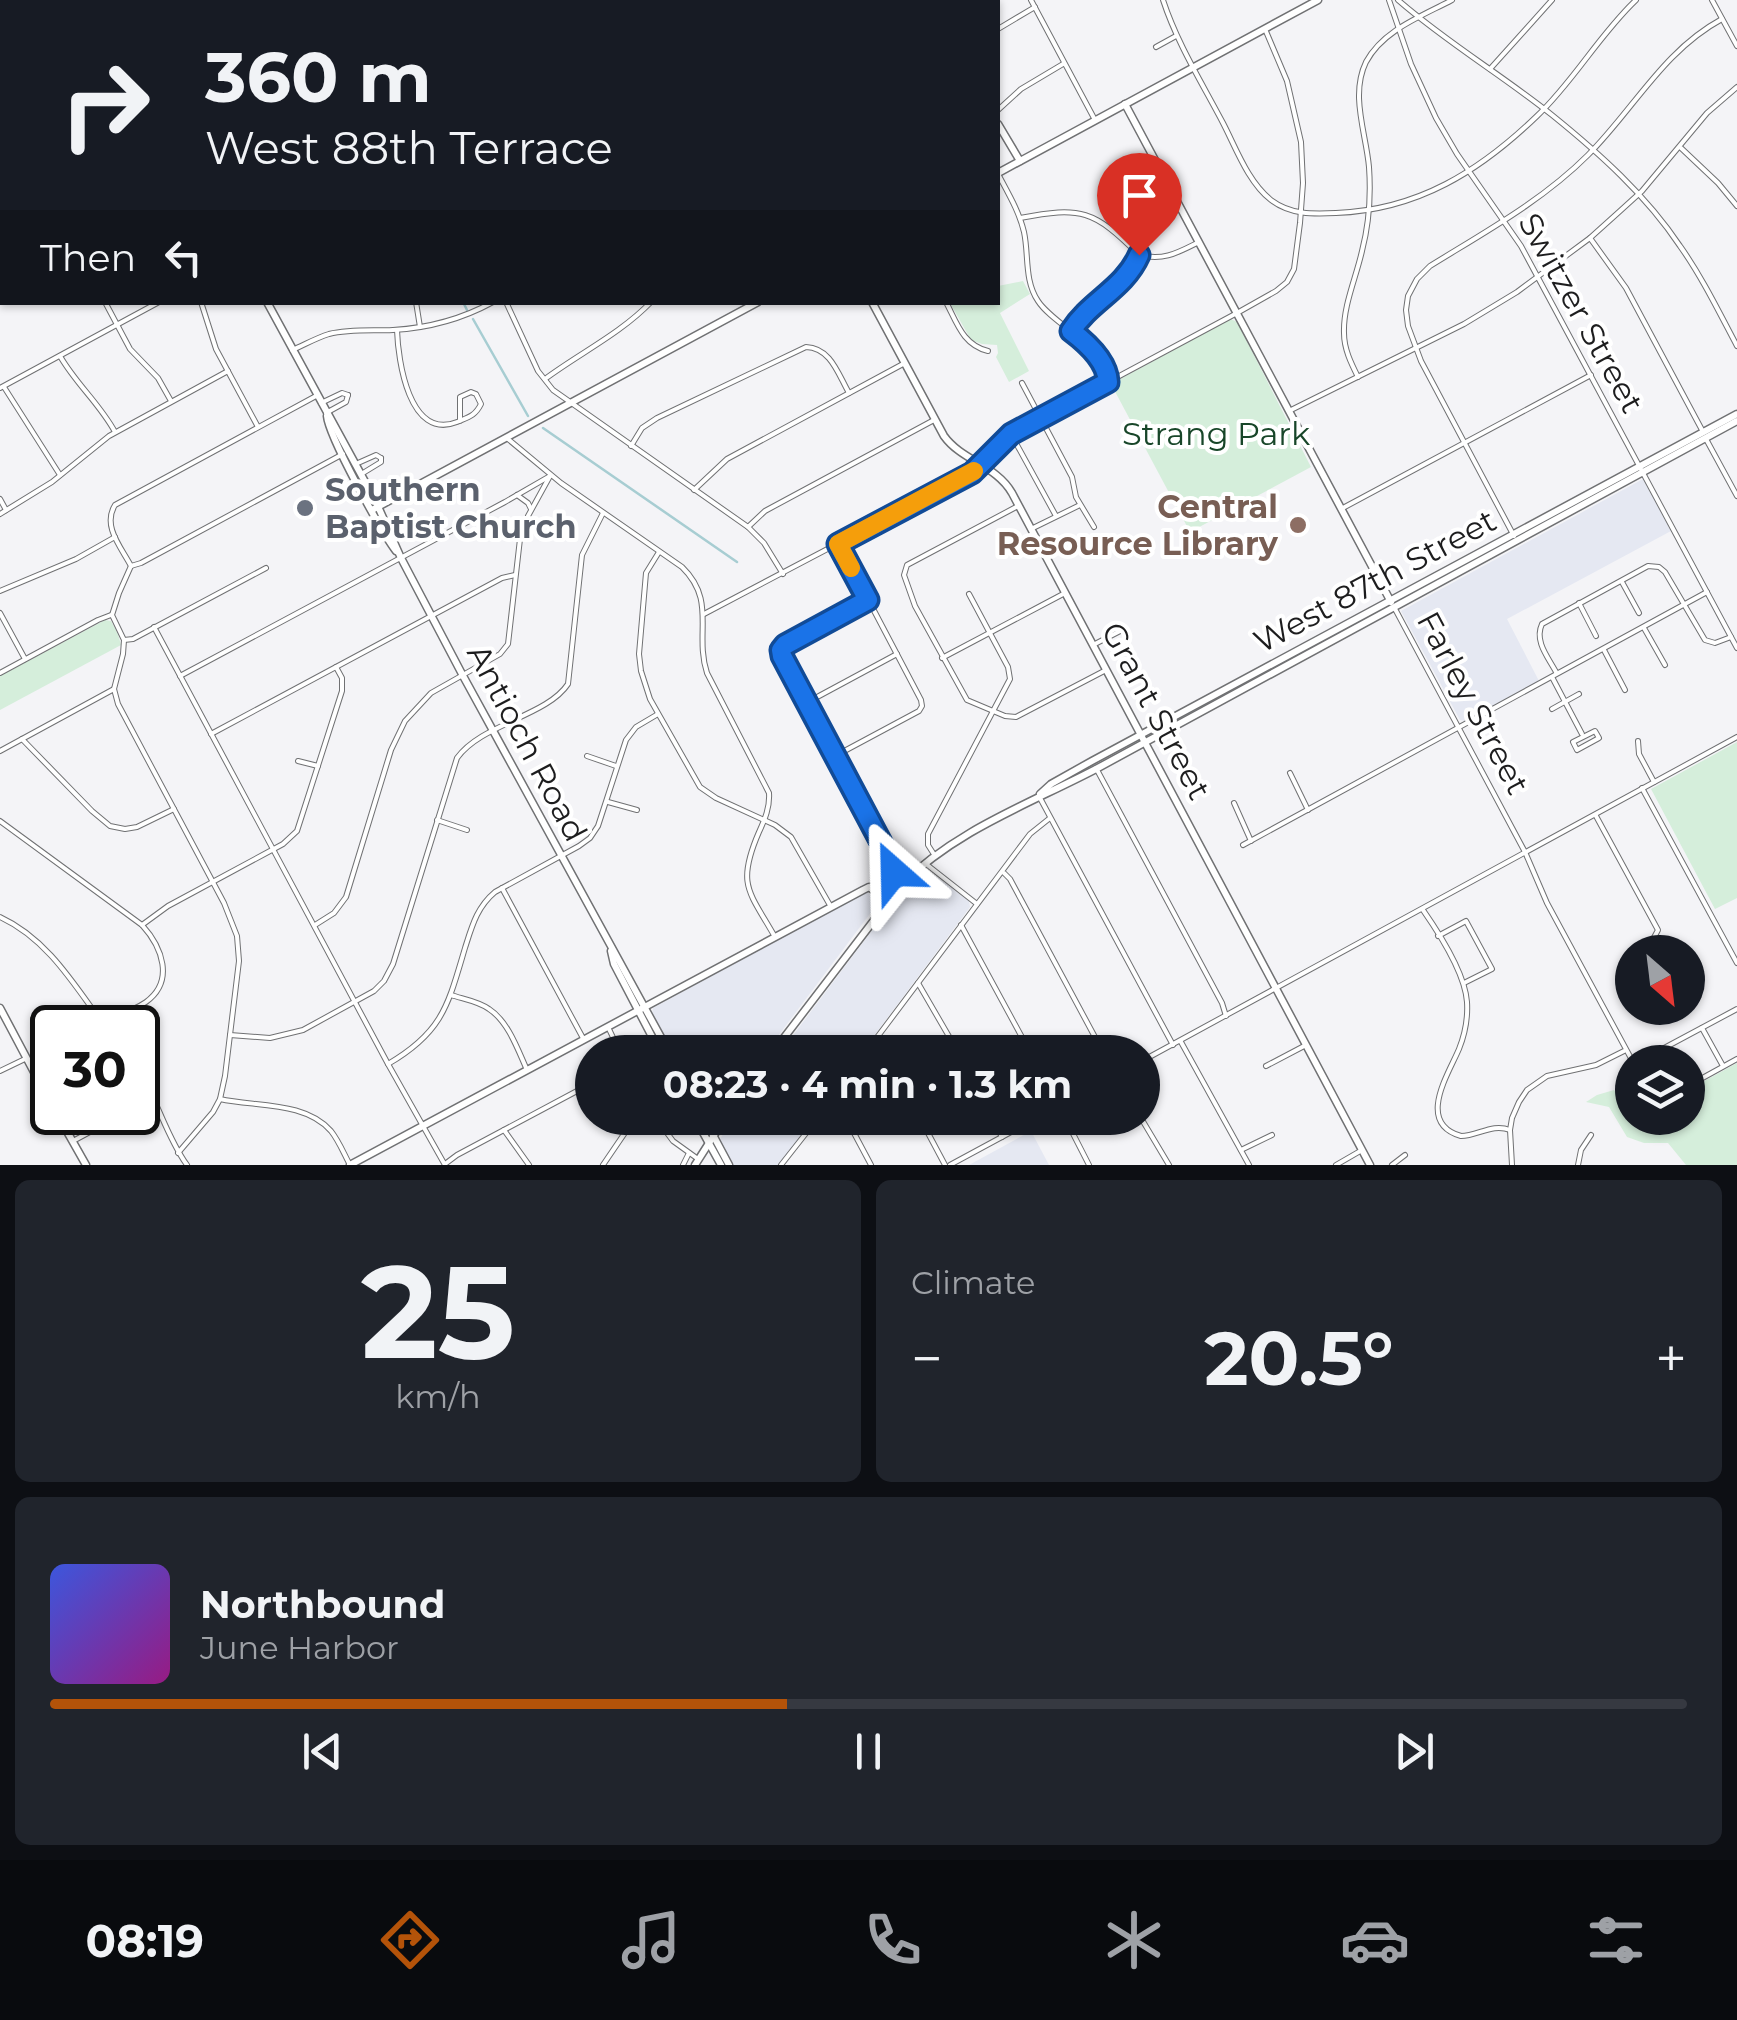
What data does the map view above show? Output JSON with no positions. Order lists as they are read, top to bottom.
{
  "streets": {
    "street": [
      "Switzer Street",
      "West 87th Street",
      "Farley Street",
      "Grant Street",
      "Antioch Road"
    ]
  },
  "crossings": [
    ["Switzer Street", "West 87th Street"],
    ["West 87th Street", "Farley Street"],
    ["West 87th Street", "Grant Street"]
  ],
  "parks": ["Strang Park"],
  "places": ["Southern Baptist Church", "Central Resource Library"],
  "north": "bottom right",
  "page": {
    "turn": ["360 m", "West 88th Terrace"],
    "then": "Then",
    "limit": "30",
    "trip": "08:23 · 4 min · 1.3 km",
    "tile": [
      ["25", "km/h"],
      "Climate"
    ],
    "heat": ["−", "20.5°", "+"],
    "song": ["Northbound", "June Harbor"],
    "tabs": "08:19"
  }
}
